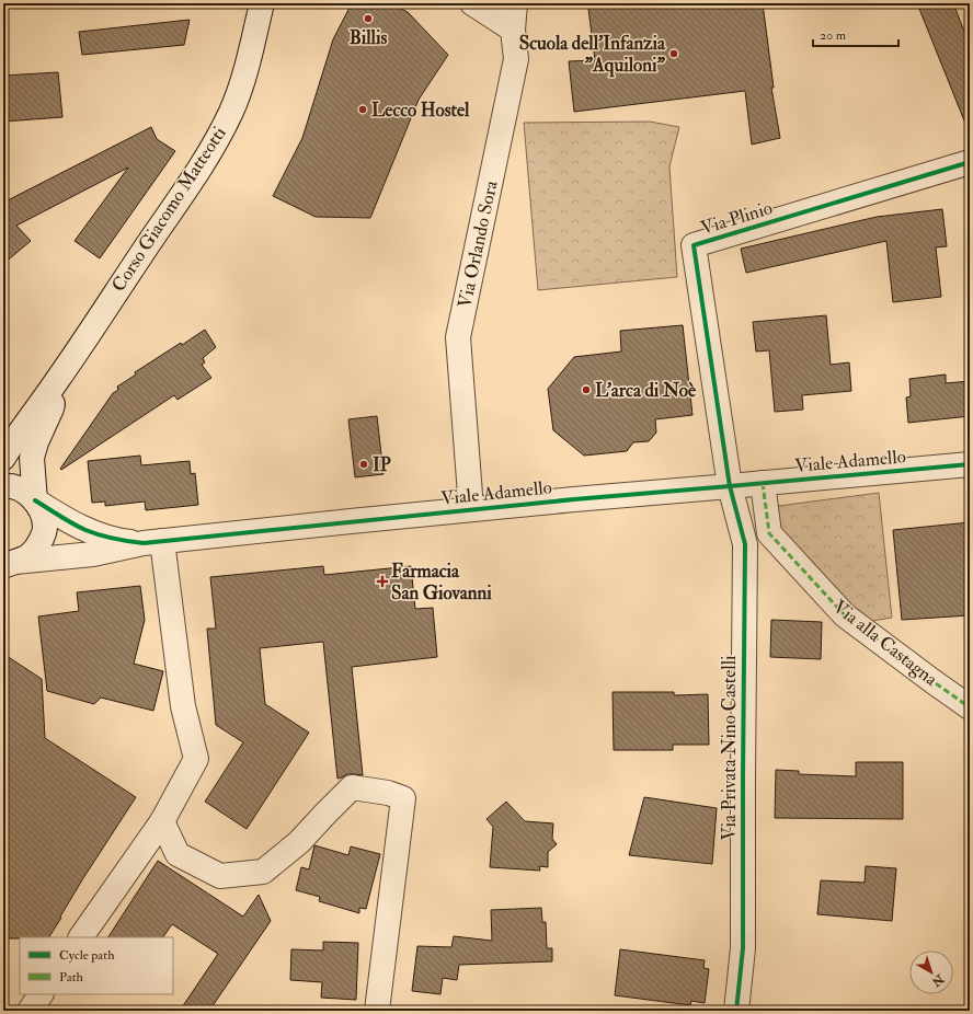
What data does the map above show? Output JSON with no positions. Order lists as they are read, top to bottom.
{
  "streets": {
    "street": [
      "Corso Giacomo Matteotti",
      "Via Plinio",
      "Via Orlando Sora",
      "Viale Adamello",
      "Via alla Castagna",
      "Via Privata Nino Castelli"
    ]
  },
  "crossings": [
    ["Corso Giacomo Matteotti", "Viale Adamello"],
    ["Via Plinio", "Viale Adamello"],
    ["Via Plinio", "Via Privata Nino Castelli"],
    ["Via Orlando Sora", "Viale Adamello"],
    ["Viale Adamello", "Via alla Castagna"],
    ["Viale Adamello", "Via Privata Nino Castelli"]
  ],
  "places": {
    "other": [
      "Billis",
      "Scuola dell’Infanzia \"Aquiloni\"",
      "Lecco Hostel",
      "L'arca di Noè",
      "IP"
    ],
    "health": ["Farmacia San Giovanni"]
  },
  "legend": ["Cycle path", "Path"],
  "scale_bar": "20 m",
  "north": "bottom right"
}
